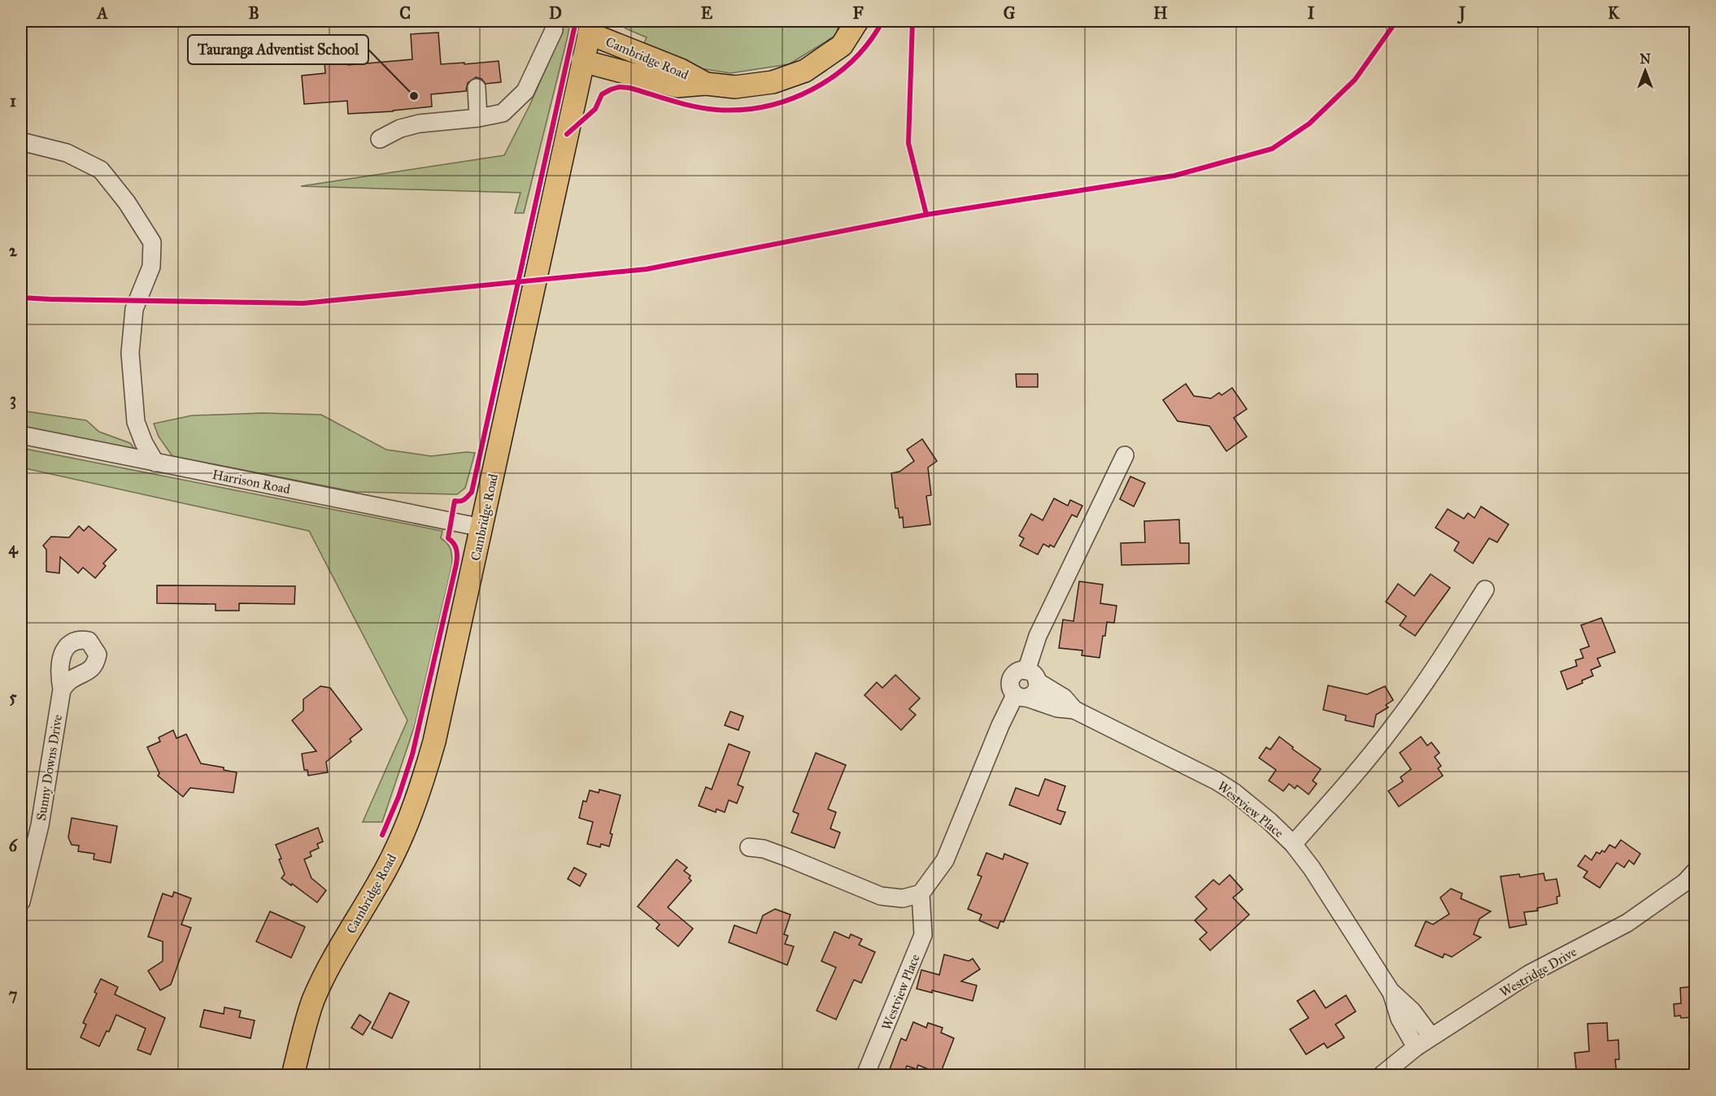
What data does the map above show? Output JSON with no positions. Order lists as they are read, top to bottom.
{
  "streets": {
    "main road": ["Cambridge Road"],
    "street": [
      "Harrison Road",
      "Sunny Downs Drive",
      "Westview Place",
      "Westridge Drive"
    ]
  },
  "crossings": [
    ["Cambridge Road", "Harrison Road"],
    ["Westview Place", "Westridge Drive"]
  ],
  "places": ["Tauranga Adventist School"],
  "north": "top",
  "grid": {
    "columns": [
      "A",
      "B",
      "C",
      "D",
      "E",
      "F",
      "G",
      "H",
      "I",
      "J",
      "K"
    ],
    "rows": [
      "1",
      "2",
      "3",
      "4",
      "5",
      "6",
      "7"
    ]
  }
}
